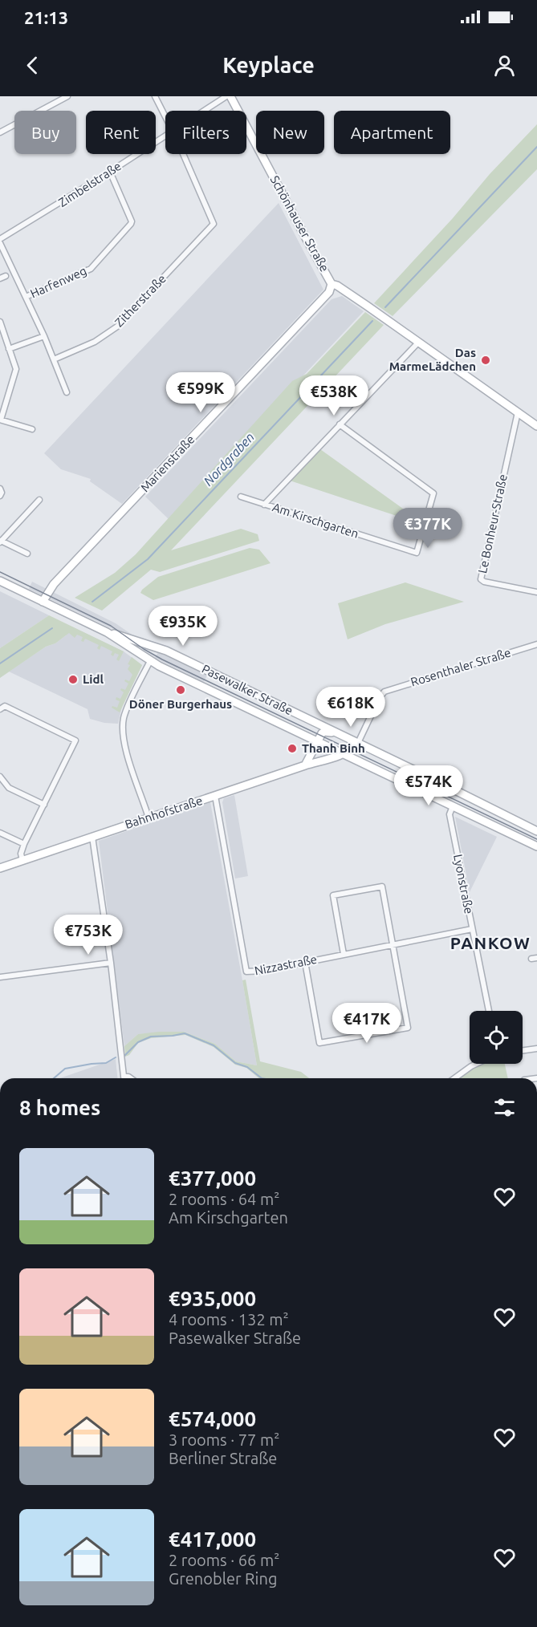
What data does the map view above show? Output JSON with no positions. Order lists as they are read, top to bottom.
{
  "streets": {
    "main road": [
      "Schönhauser Straße",
      "Marienstraße",
      "Pasewalker Straße",
      "Bahnhofstraße"
    ],
    "street": [
      "Zimbelstraße",
      "Harfenweg",
      "Zitherstraße",
      "Am Kirschgarten",
      "Le Bonheur-Straße",
      "Rosenthaler Straße",
      "Lyonstraße",
      "Nizzastraße"
    ]
  },
  "crossings": [
    ["Zimbelstraße", "Harfenweg"],
    ["Schönhauser Straße", "Marienstraße"],
    ["Schönhauser Straße", "Am Kirschgarten"],
    ["Schönhauser Straße", "Le Bonheur-Straße"],
    ["Marienstraße", "Pasewalker Straße"],
    ["Rosenthaler Straße", "Pasewalker Straße"],
    ["Pasewalker Straße", "Bahnhofstraße"],
    ["Pasewalker Straße", "Lyonstraße"],
    ["Bahnhofstraße", "Nizzastraße"],
    ["Lyonstraße", "Nizzastraße"]
  ],
  "districts": ["PANKOW"],
  "water": ["Nordgraben"],
  "places": [
    "Das MarmeLädchen",
    "Lidl",
    "Döner Burgerhaus",
    "Thanh Binh"
  ],
  "page": {
    "status": "21:13",
    "header": "Keyplace",
    "chip": [
      "Buy",
      "Rent",
      "Filters",
      "New",
      "Apartment"
    ],
    "price": [
      "€599K",
      "€538K",
      "€377K",
      "€935K",
      "€618K",
      "€574K",
      "€753K",
      "€417K"
    ],
    "heading": "8 homes",
    "list": [
      {
        "name": "€377,000",
        "note": "2 rooms · 64 m² · Am Kirschgarten"
      },
      {
        "name": "€935,000",
        "note": "4 rooms · 132 m² · Pasewalker Straße"
      },
      {
        "name": "€574,000",
        "note": "3 rooms · 77 m² · Berliner Straße"
      },
      {
        "name": "€417,000",
        "note": "2 rooms · 66 m² · Grenobler Ring"
      }
    ]
  }
}
